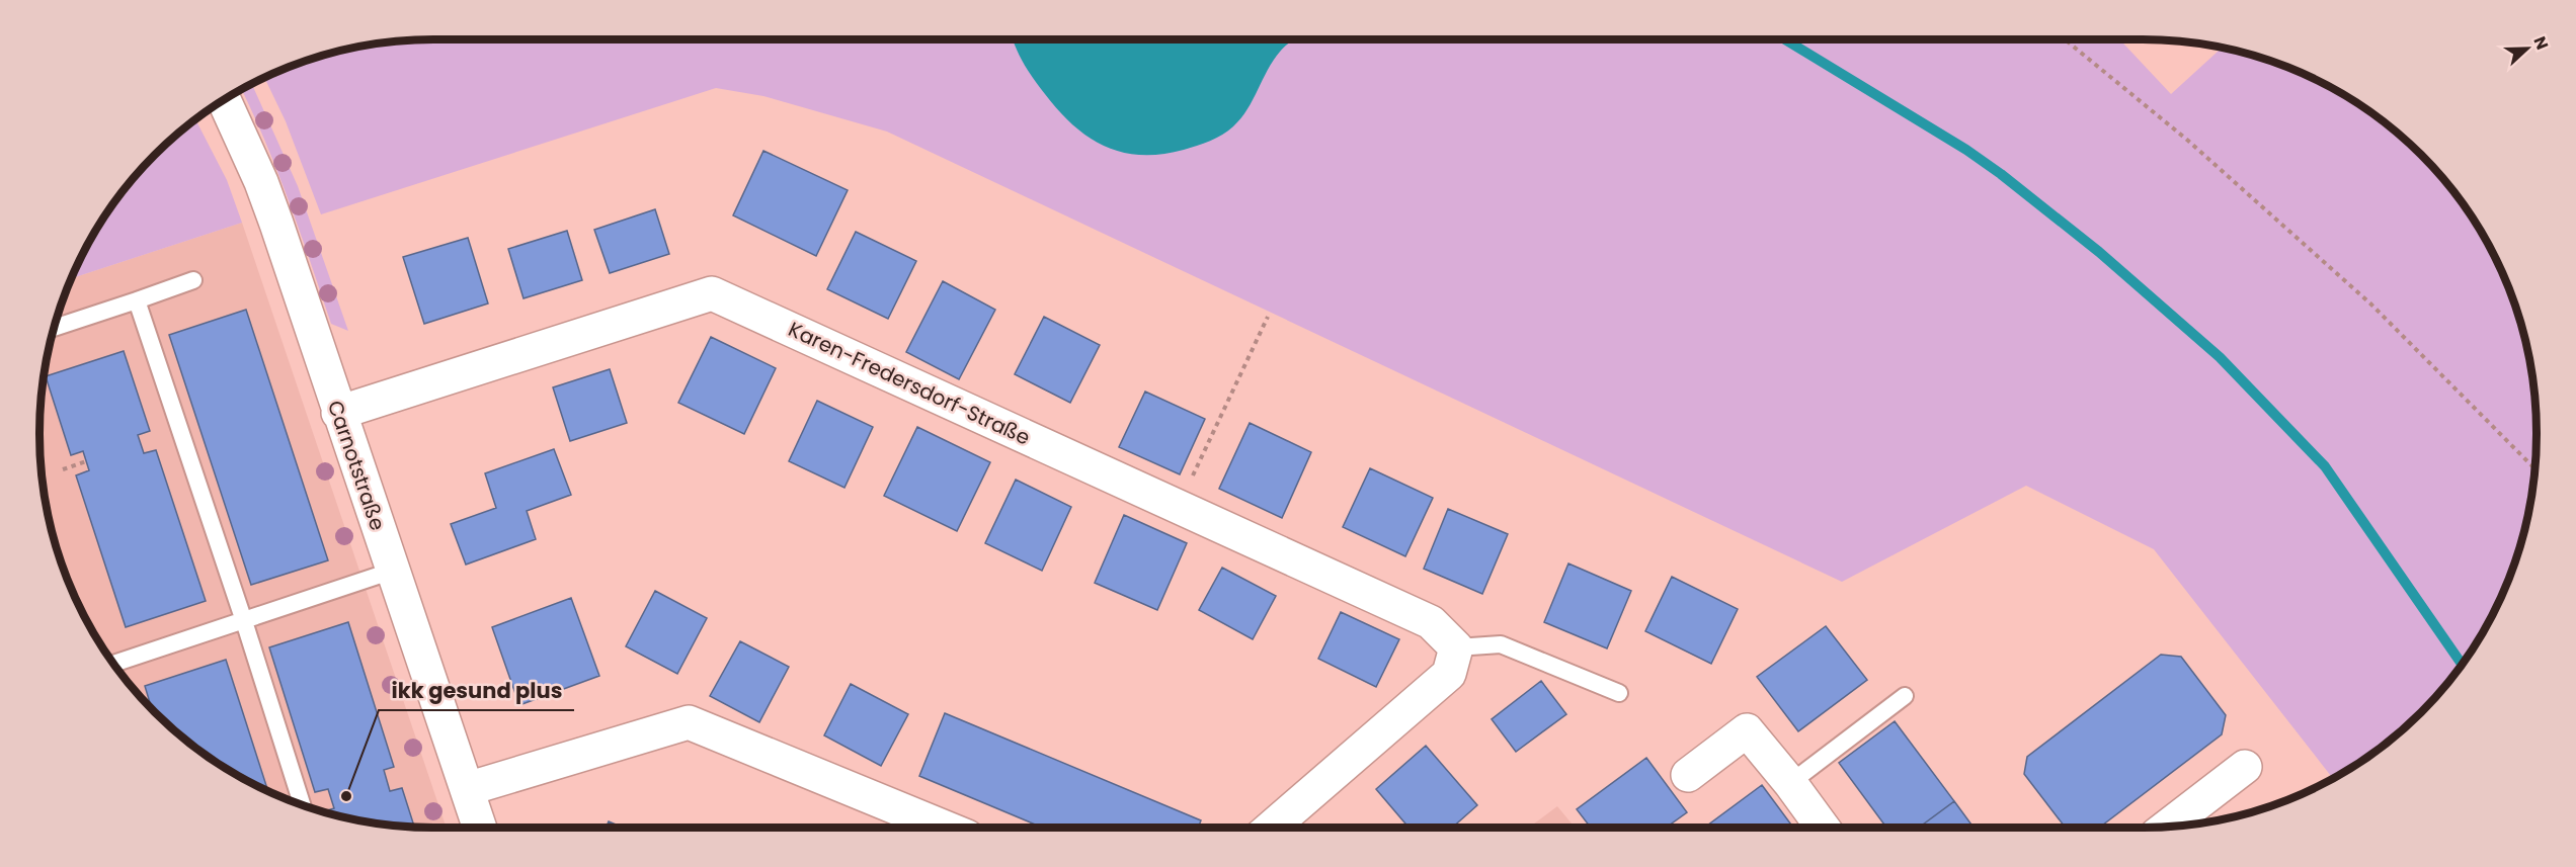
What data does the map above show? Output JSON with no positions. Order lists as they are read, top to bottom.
{
  "streets": {
    "street": ["Karen-Fredersdorf-Straße", "Carnotstraße"]
  },
  "crossings": [
    ["Karen-Fredersdorf-Straße", "Carnotstraße"]
  ],
  "places": ["ikk gesund plus"],
  "north": "right"
}
